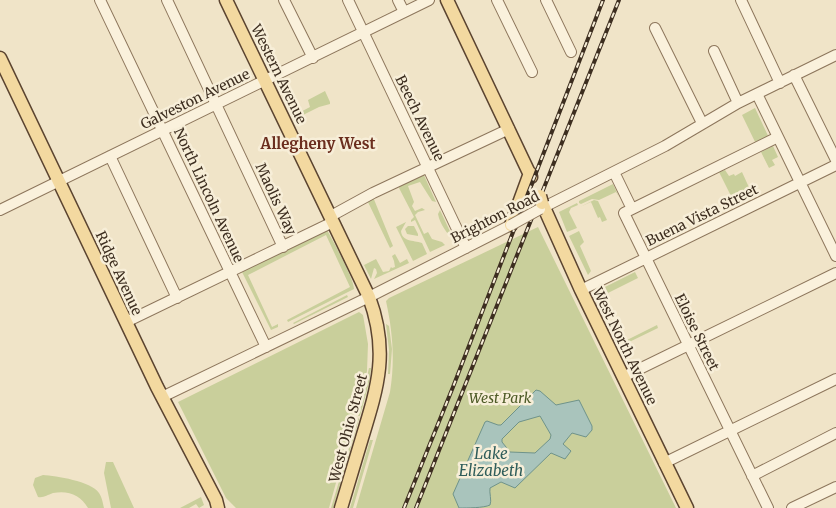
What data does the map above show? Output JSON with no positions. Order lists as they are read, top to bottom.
{
  "streets": {
    "main road": [
      "Western Avenue",
      "Ridge Avenue",
      "West North Avenue",
      "West Ohio Street"
    ],
    "street": [
      "Galveston Avenue",
      "Beech Avenue",
      "North Lincoln Avenue",
      "Maolis Way",
      "Buena Vista Street",
      "Brighton Road",
      "Eloise Street"
    ]
  },
  "crossings": [
    ["Western Avenue", "Galveston Avenue"],
    ["Western Avenue", "Brighton Road"],
    ["Western Avenue", "West Ohio Street"],
    ["Galveston Avenue", "Beech Avenue"],
    ["Galveston Avenue", "North Lincoln Avenue"],
    ["Galveston Avenue", "Maolis Way"],
    ["Galveston Avenue", "Ridge Avenue"],
    ["Beech Avenue", "Brighton Road"],
    ["North Lincoln Avenue", "Brighton Road"],
    ["Buena Vista Street", "Eloise Street"],
    ["Buena Vista Street", "West North Avenue"],
    ["Brighton Road", "Ridge Avenue"],
    ["Brighton Road", "Eloise Street"],
    ["Brighton Road", "West North Avenue"],
    ["Brighton Road", "West Ohio Street"]
  ],
  "districts": ["Allegheny West"],
  "water": ["Lake Elizabeth"],
  "parks": ["West Park"]
}
